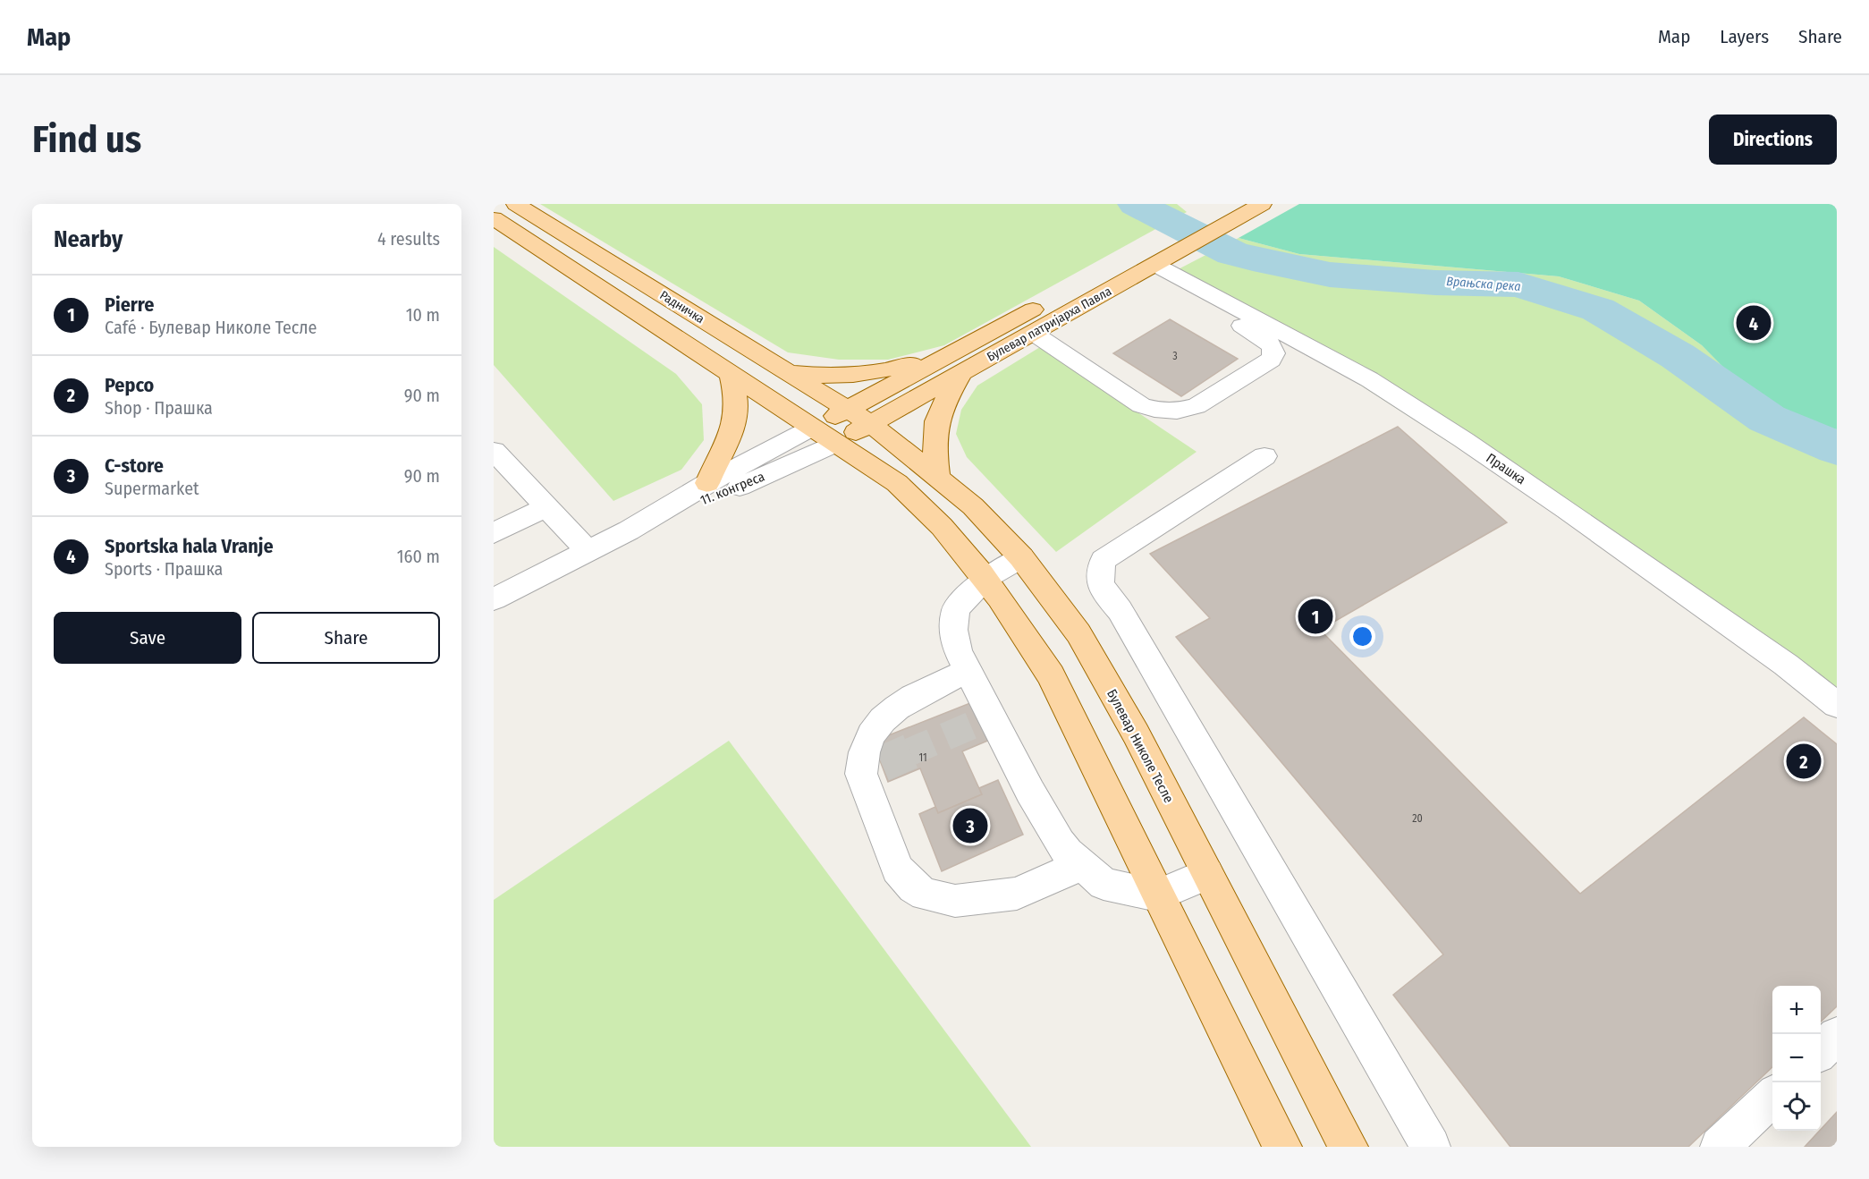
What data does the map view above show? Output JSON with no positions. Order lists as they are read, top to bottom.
{
  "streets": {
    "main road": ["Радничка", "Булевар патријарха Павла", "Булевар Николе Тесле"],
    "street": ["Прашка", "11. конгреса"]
  },
  "crossings": [
    ["Радничка", "Булевар патријарха Павла"],
    ["Радничка", "Булевар Николе Тесле"],
    ["Булевар патријарха Павла", "Прашка"],
    ["Булевар патријарха Павла", "11. конгреса"],
    ["Булевар патријарха Павла", "Булевар Николе Тесле"]
  ],
  "water": ["Врањска река"],
  "house_numbers": ["3", "11", "20"],
  "page": {
    "header": "Map",
    "nav": ["Map", "Layers", "Share"],
    "buttons": [
      "Directions",
      ["Save", "Share"]
    ],
    "title": "Find us",
    "heading": ["Nearby", "4 results"],
    "list": [
      {
        "mark": "1",
        "name": "Pierre",
        "note": "Café · Булевар Николе Тесле",
        "value": "10 m"
      },
      {
        "mark": "2",
        "name": "Pepco",
        "note": "Shop · Прашка",
        "value": "90 m"
      },
      {
        "mark": "3",
        "name": "C-store",
        "note": "Supermarket",
        "value": "90 m"
      },
      {
        "mark": "4",
        "name": "Sportska hala Vranje",
        "note": "Sports · Прашка",
        "value": "160 m"
      }
    ],
    "pins": [
      "4",
      "1",
      "2",
      "3"
    ],
    "map_buttons": ["+", "−"]
  }
}
